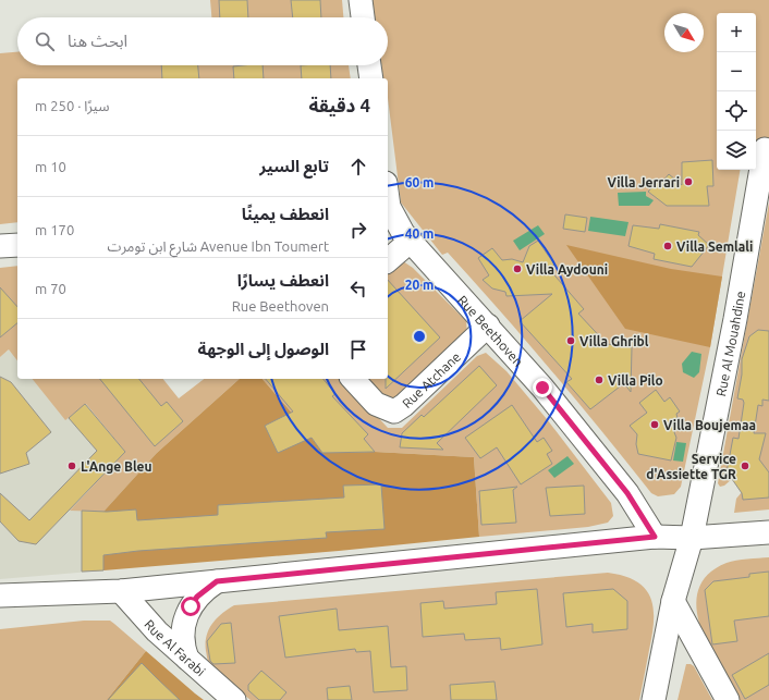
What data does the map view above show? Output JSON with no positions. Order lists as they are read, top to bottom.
{
  "streets": {
    "street": [
      "Rue Beethoven",
      "Rue Al Mouahdine",
      "Rue Atchane",
      "Rue Al Farabi"
    ]
  },
  "crossings": [
    ["Rue Beethoven", "Rue Atchane"]
  ],
  "places": [
    "Villa Jerrari",
    "Villa Semlali",
    "Villa Aydouni",
    "Villa Ghribl",
    "Villa Pilo",
    "Villa Boujemaa",
    "L'Ange Bleu",
    "Service d'Assiette TGR"
  ],
  "north": "bottom right",
  "page": {
    "map_buttons": ["+", "−"],
    "search": "ابحث هنا",
    "heading": ["4 دقيقة", "سيرًا · 250 m"],
    "list": [
      ["تابع السير", "10 m"],
      ["انعطف يمينًا", "Avenue Ibn Toumert شارع ابن تومرت", "170 m"],
      ["انعطف يسارًا", "Rue Beethoven", "70 m"],
      "الوصول إلى الوجهة"
    ]
  },
  "rings": ["60 m", "40 m", "20 m"]
}
